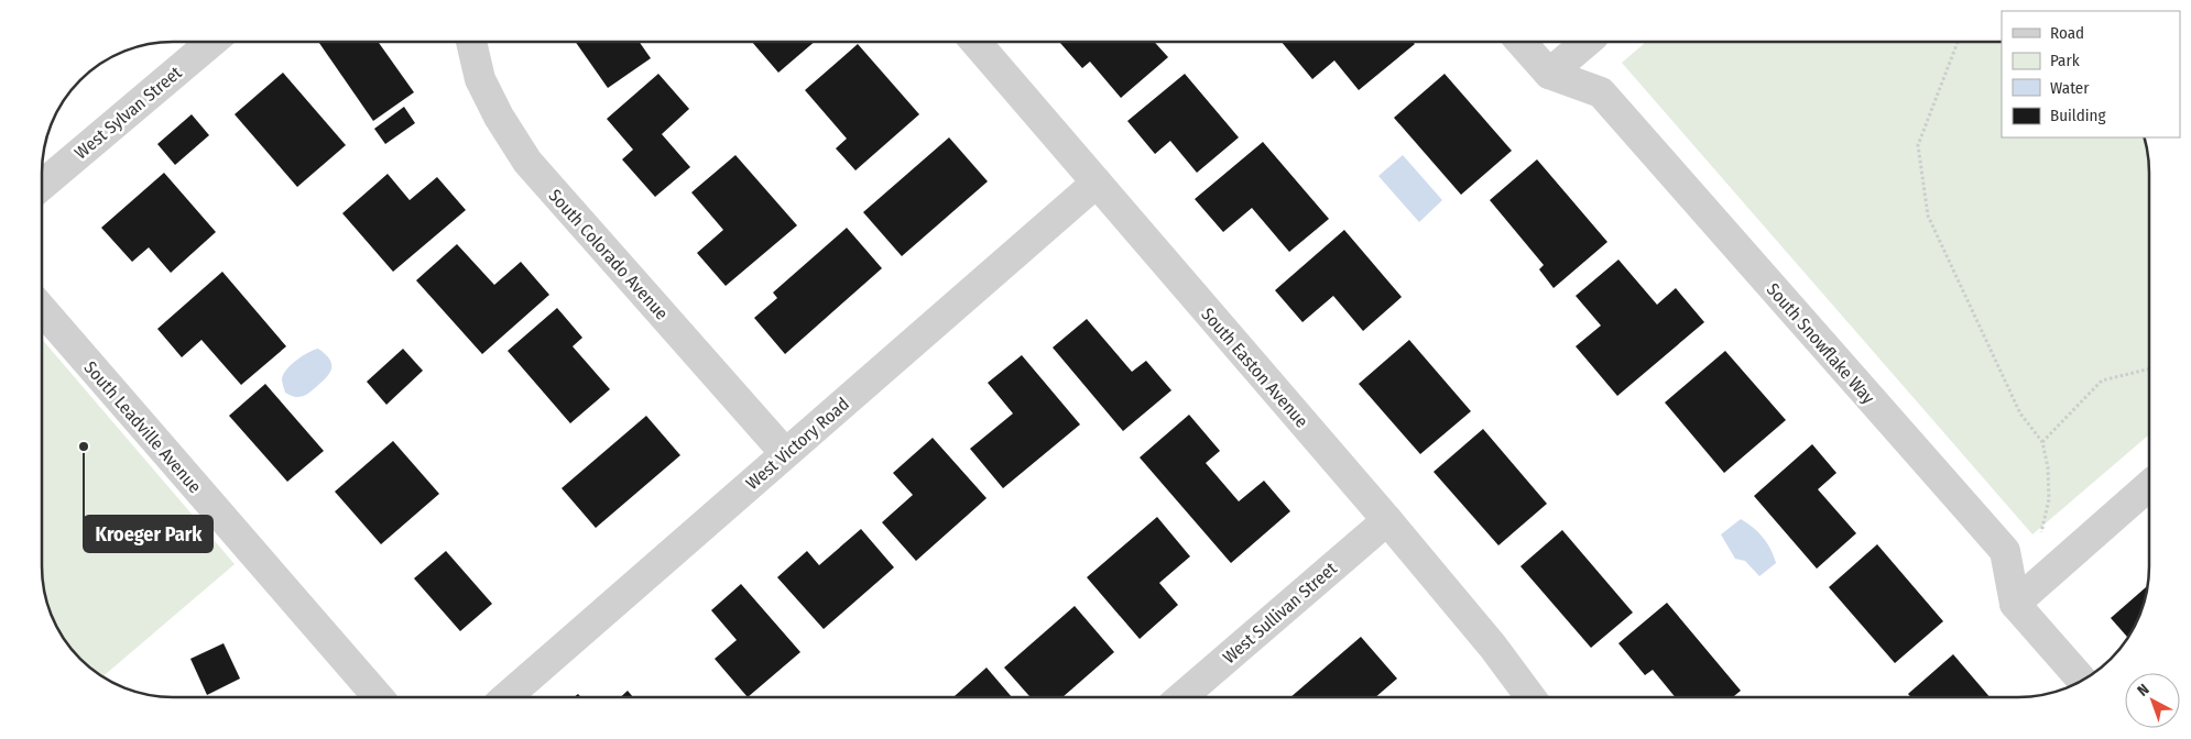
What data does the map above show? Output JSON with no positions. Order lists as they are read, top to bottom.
{
  "streets": {
    "street": [
      "West Sylvan Street",
      "South Colorado Avenue",
      "South Snowflake Way",
      "South Easton Avenue",
      "South Leadville Avenue",
      "West Victory Road",
      "West Sullivan Street"
    ]
  },
  "crossings": [
    ["South Colorado Avenue", "West Victory Road"],
    ["South Easton Avenue", "West Victory Road"],
    ["South Easton Avenue", "West Sullivan Street"]
  ],
  "places": ["Kroeger Park"],
  "legend": [
    "Road",
    "Park",
    "Water",
    "Building"
  ],
  "north": "top left"
}
